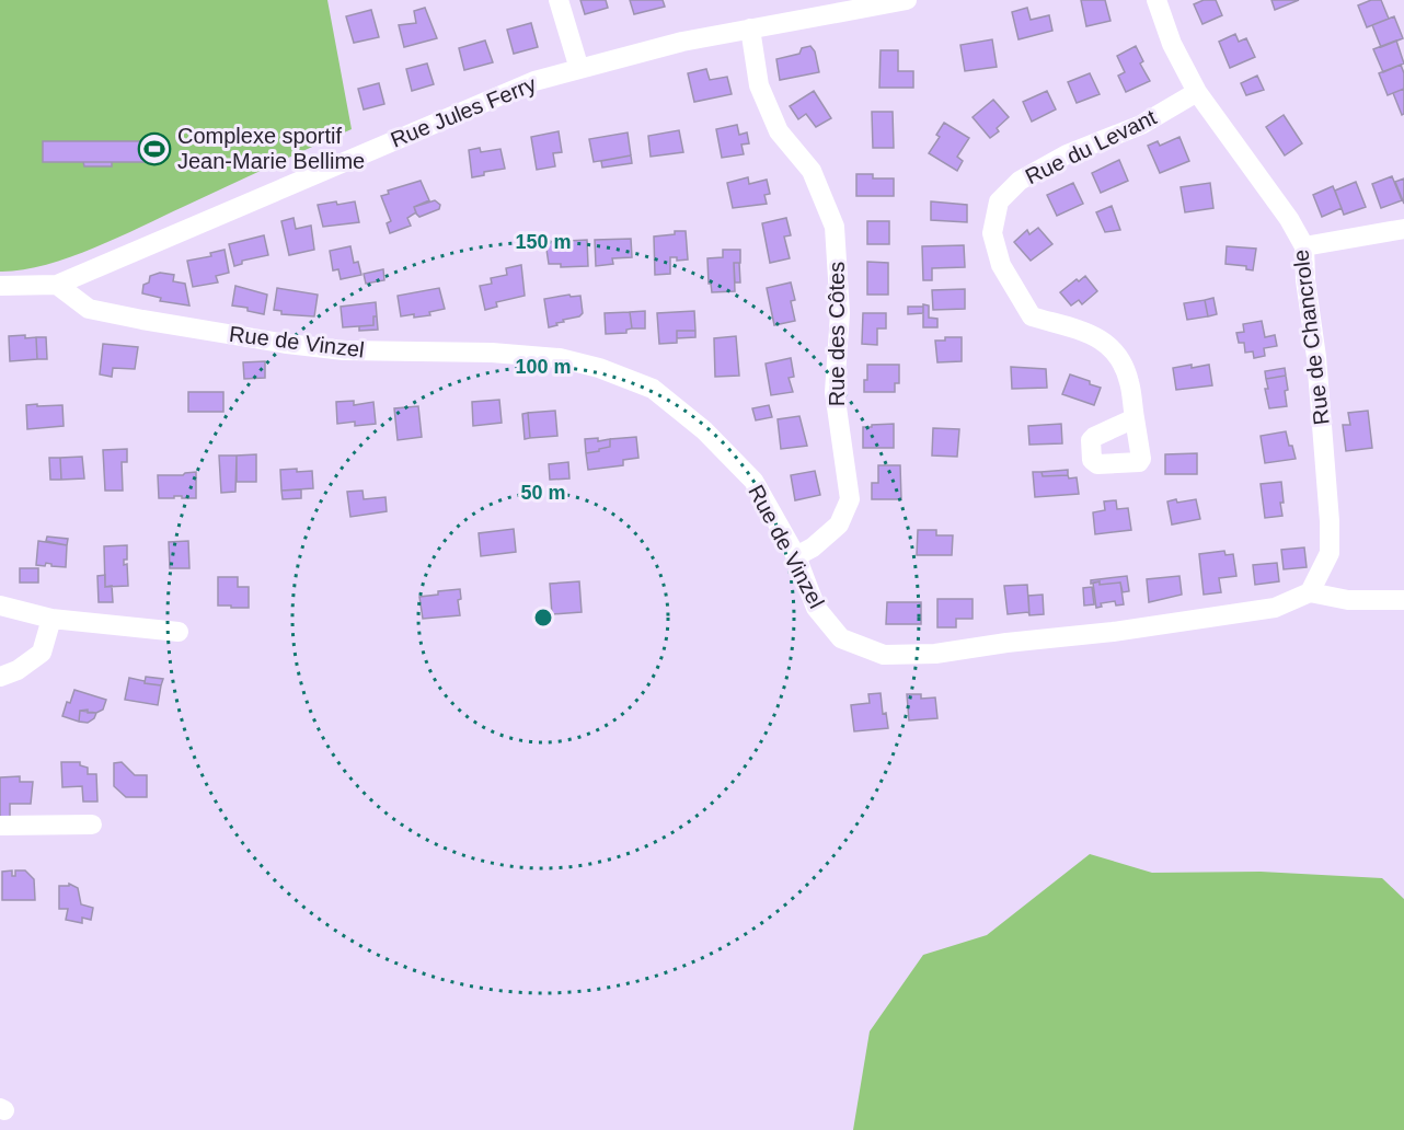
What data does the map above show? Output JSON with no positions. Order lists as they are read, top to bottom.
{
  "streets": {
    "street": [
      "Rue Jules Ferry",
      "Rue du Levant",
      "Rue des Côtes",
      "Rue de Chancrole",
      "Rue de Vinzel"
    ]
  },
  "crossings": [
    ["Rue Jules Ferry", "Rue des Côtes"],
    ["Rue Jules Ferry", "Rue de Vinzel"],
    ["Rue du Levant", "Rue de Chancrole"],
    ["Rue des Côtes", "Rue de Vinzel"],
    ["Rue de Chancrole", "Rue de Vinzel"]
  ],
  "places": {
    "sports": ["Complexe sportif Jean-Marie Bellime"]
  },
  "rings": ["150 m", "100 m", "50 m"]
}
